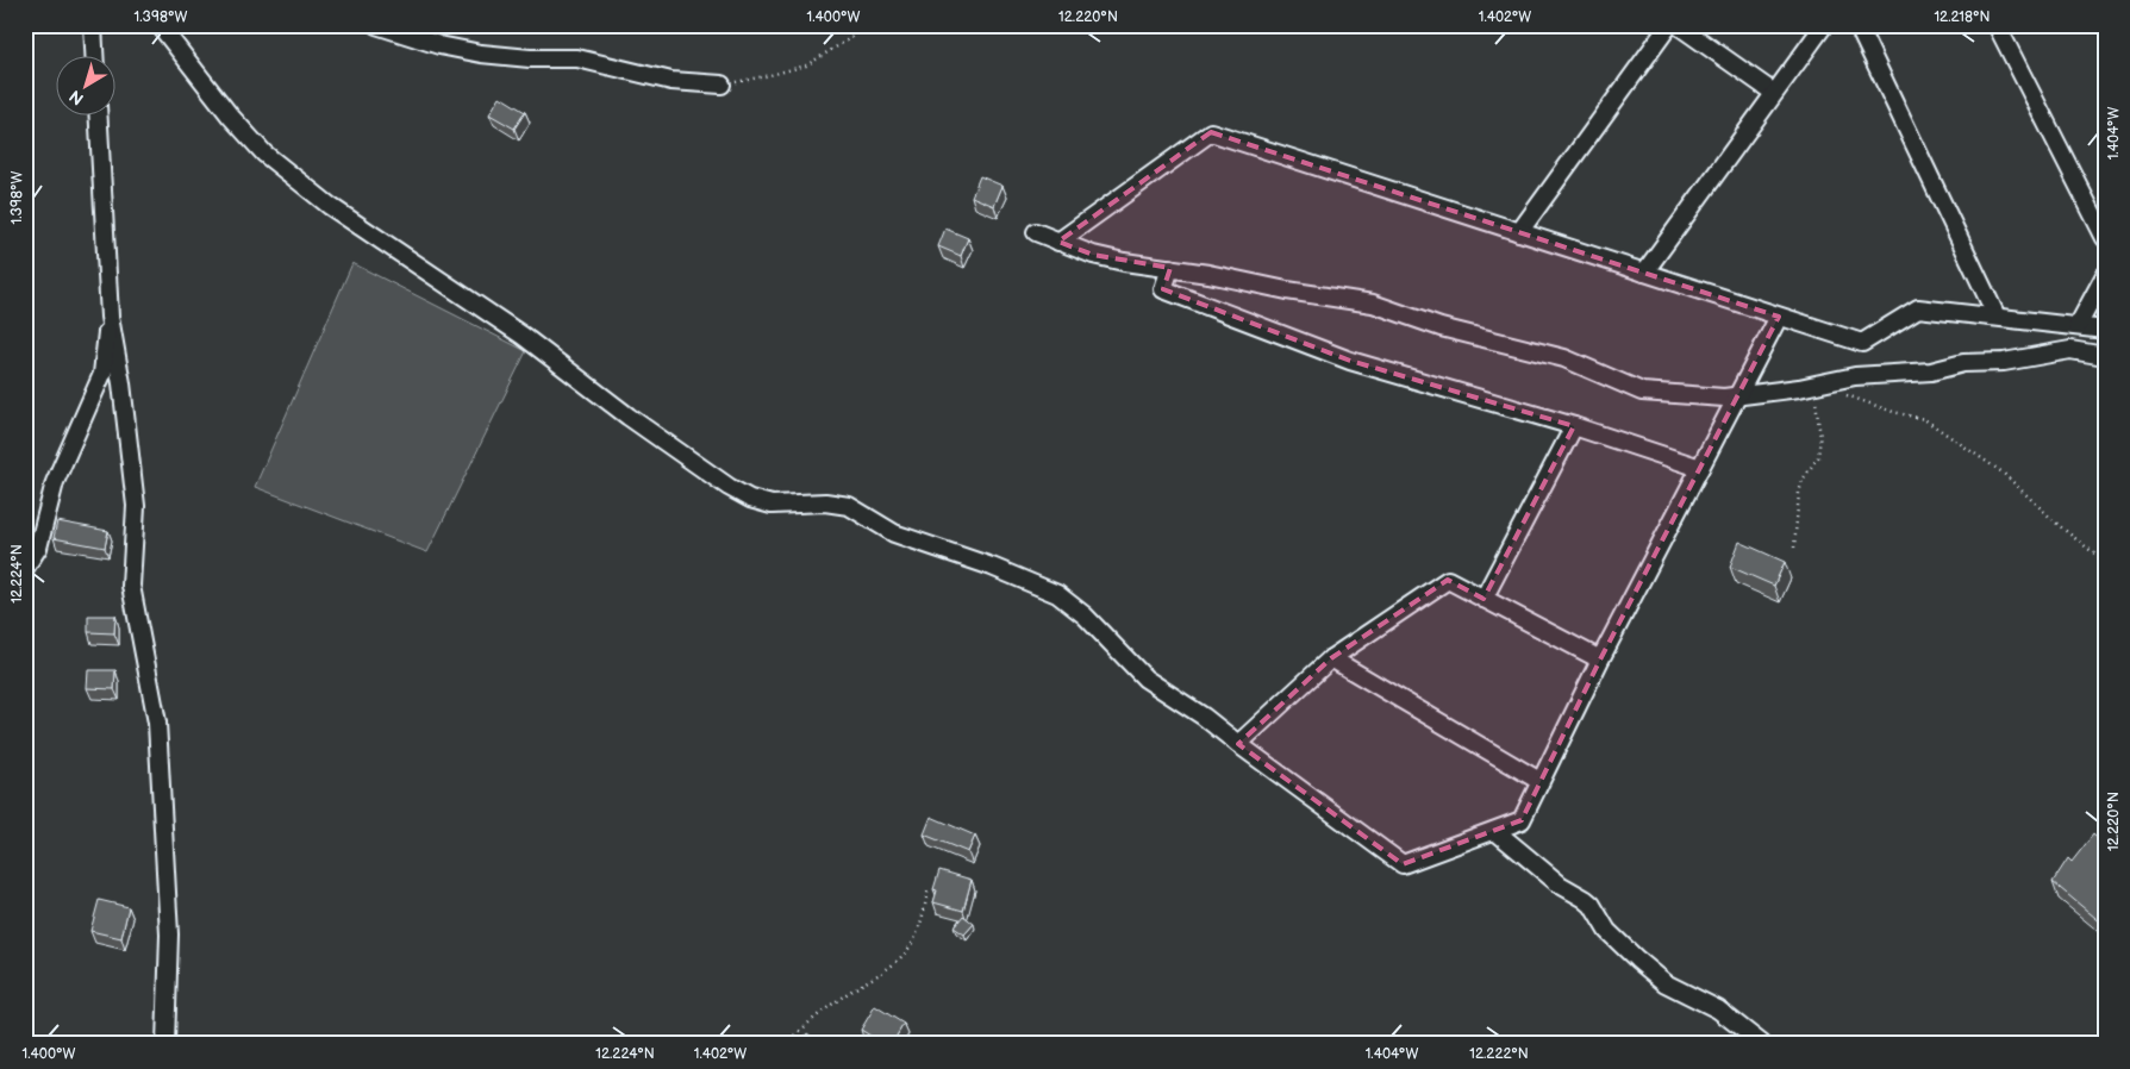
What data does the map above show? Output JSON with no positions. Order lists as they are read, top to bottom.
{
  "north": "bottom left",
  "coordinates": [
    "1.398°W",
    "1.400°W",
    "12.220°N",
    "1.402°W",
    "12.218°N",
    "1.404°W",
    "12.224°N",
    "12.222°N"
  ]
}
